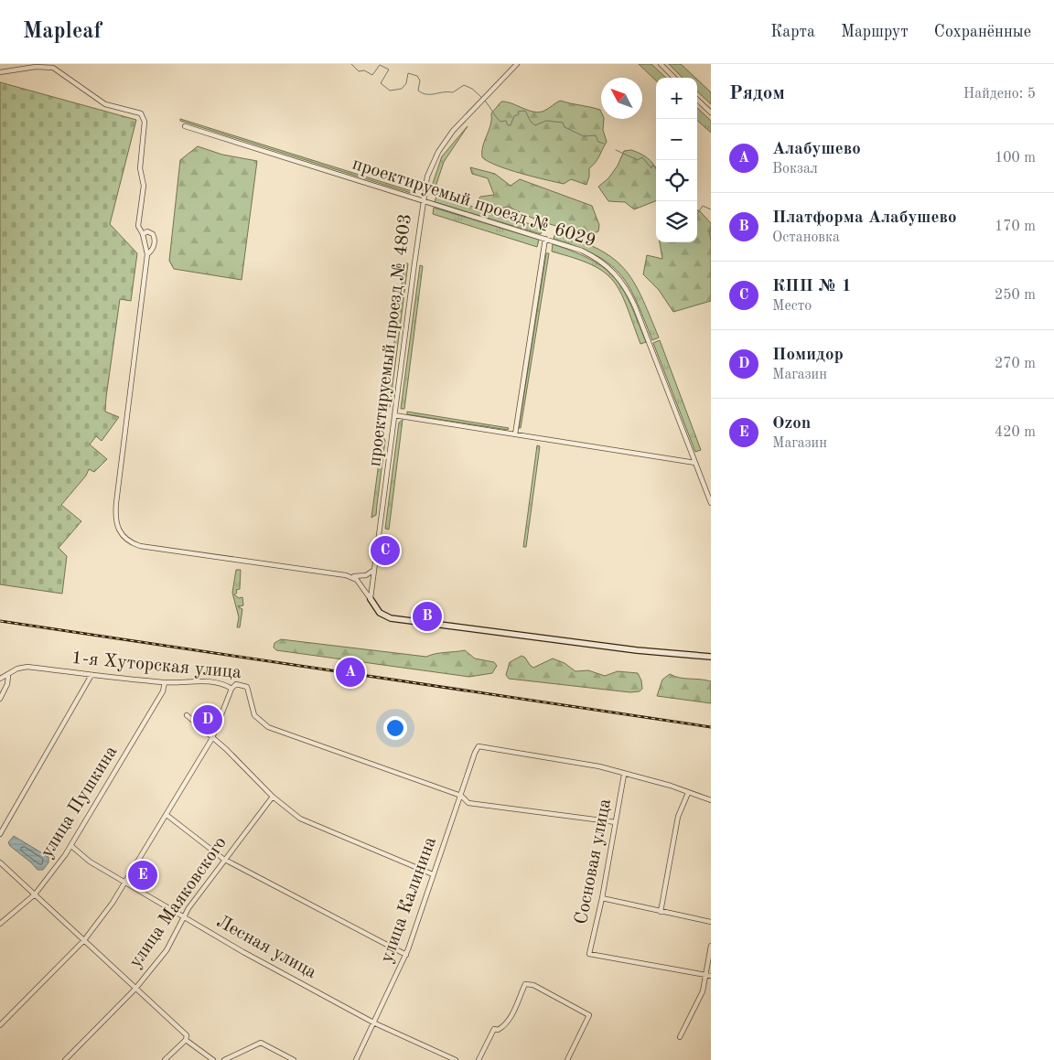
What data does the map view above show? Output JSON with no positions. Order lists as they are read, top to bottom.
{
  "streets": {
    "street": [
      "проектируемый проезд № 6029",
      "проектируемый проезд № 4803",
      "1-я Хуторская улица",
      "улица Пушкина",
      "Сосновая улица",
      "улица Калинина",
      "улица Маяковского",
      "Лесная улица"
    ]
  },
  "crossings": [
    ["проектируемый проезд № 6029", "проектируемый проезд № 4803"],
    ["1-я Хуторская улица", "улица Пушкина"],
    ["1-я Хуторская улица", "улица Калинина"],
    ["улица Пушкина", "Лесная улица"],
    ["Сосновая улица", "улица Калинина"],
    ["улица Калинина", "Лесная улица"],
    ["улица Маяковского", "Лесная улица"]
  ],
  "north": "top left",
  "page": {
    "header": "Mapleaf",
    "nav": ["Карта", "Маршрут", "Сохранённые"],
    "heading": ["Рядом", "Найдено: 5"],
    "map_buttons": ["+", "−"],
    "list": [
      {
        "mark": "A",
        "name": "Алабушево",
        "note": "Вокзал",
        "value": "100 m"
      },
      {
        "mark": "B",
        "name": "Платформа Алабушево",
        "note": "Остановка",
        "value": "170 m"
      },
      {
        "mark": "C",
        "name": "КПП № 1",
        "note": "Место",
        "value": "250 m"
      },
      {
        "mark": "D",
        "name": "Помидор",
        "note": "Магазин",
        "value": "270 m"
      },
      {
        "mark": "E",
        "name": "Ozon",
        "note": "Магазин",
        "value": "420 m"
      }
    ],
    "pins": [
      "C",
      "B",
      "A",
      "D",
      "E"
    ]
  }
}
